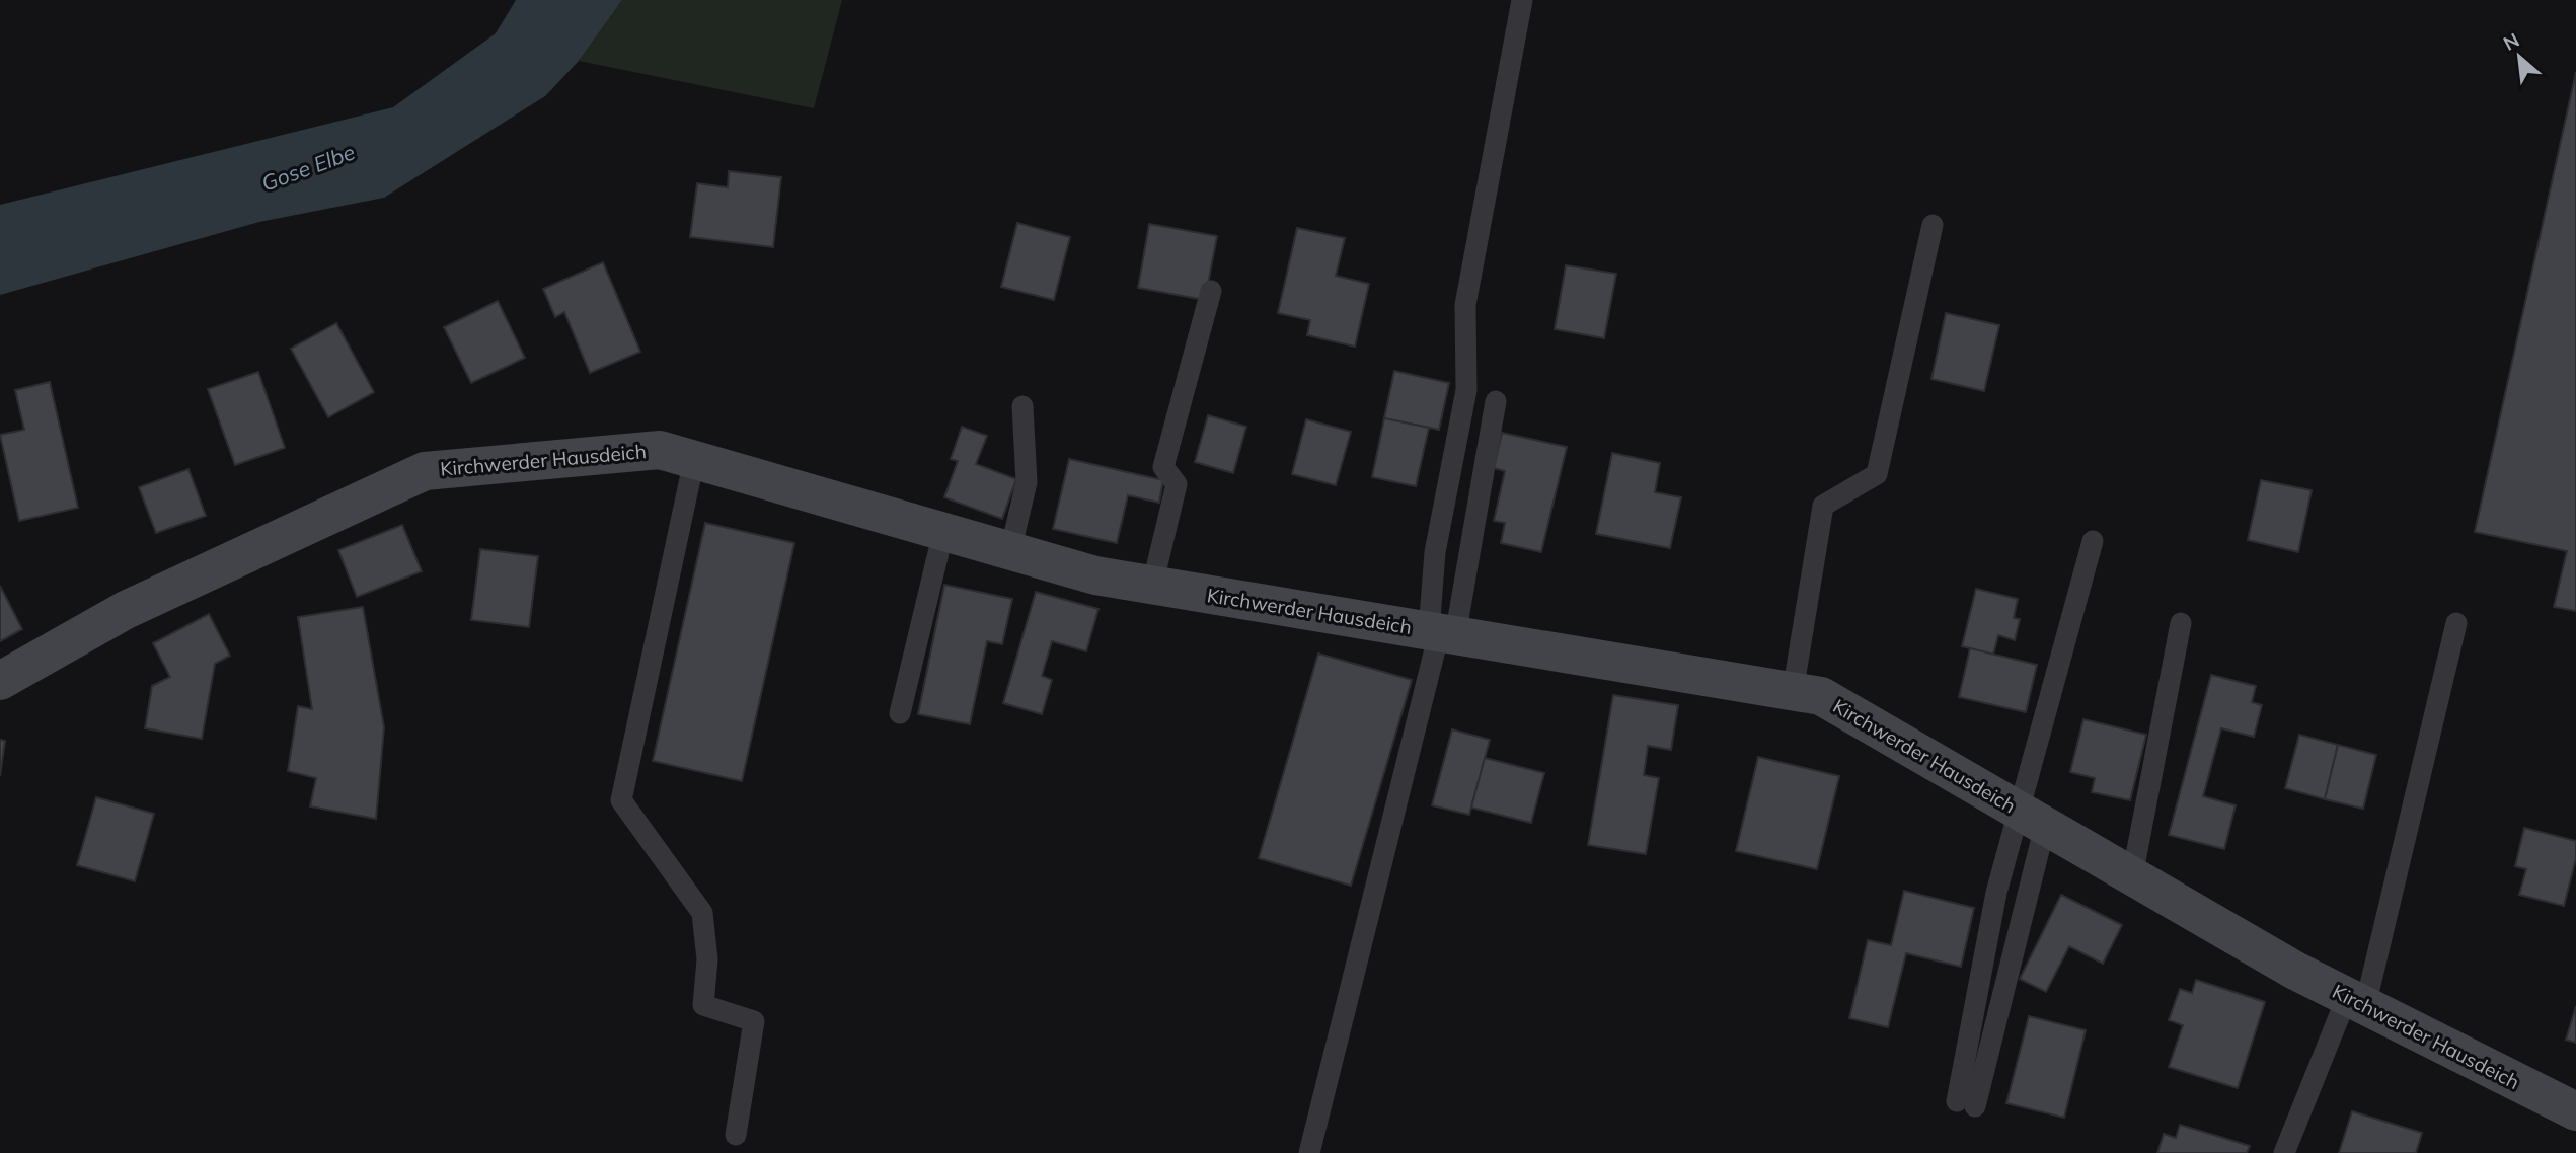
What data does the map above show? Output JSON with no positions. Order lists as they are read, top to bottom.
{
  "streets": {
    "street": ["Kirchwerder Hausdeich"]
  },
  "water": ["Gose Elbe"],
  "north": "top left"
}
